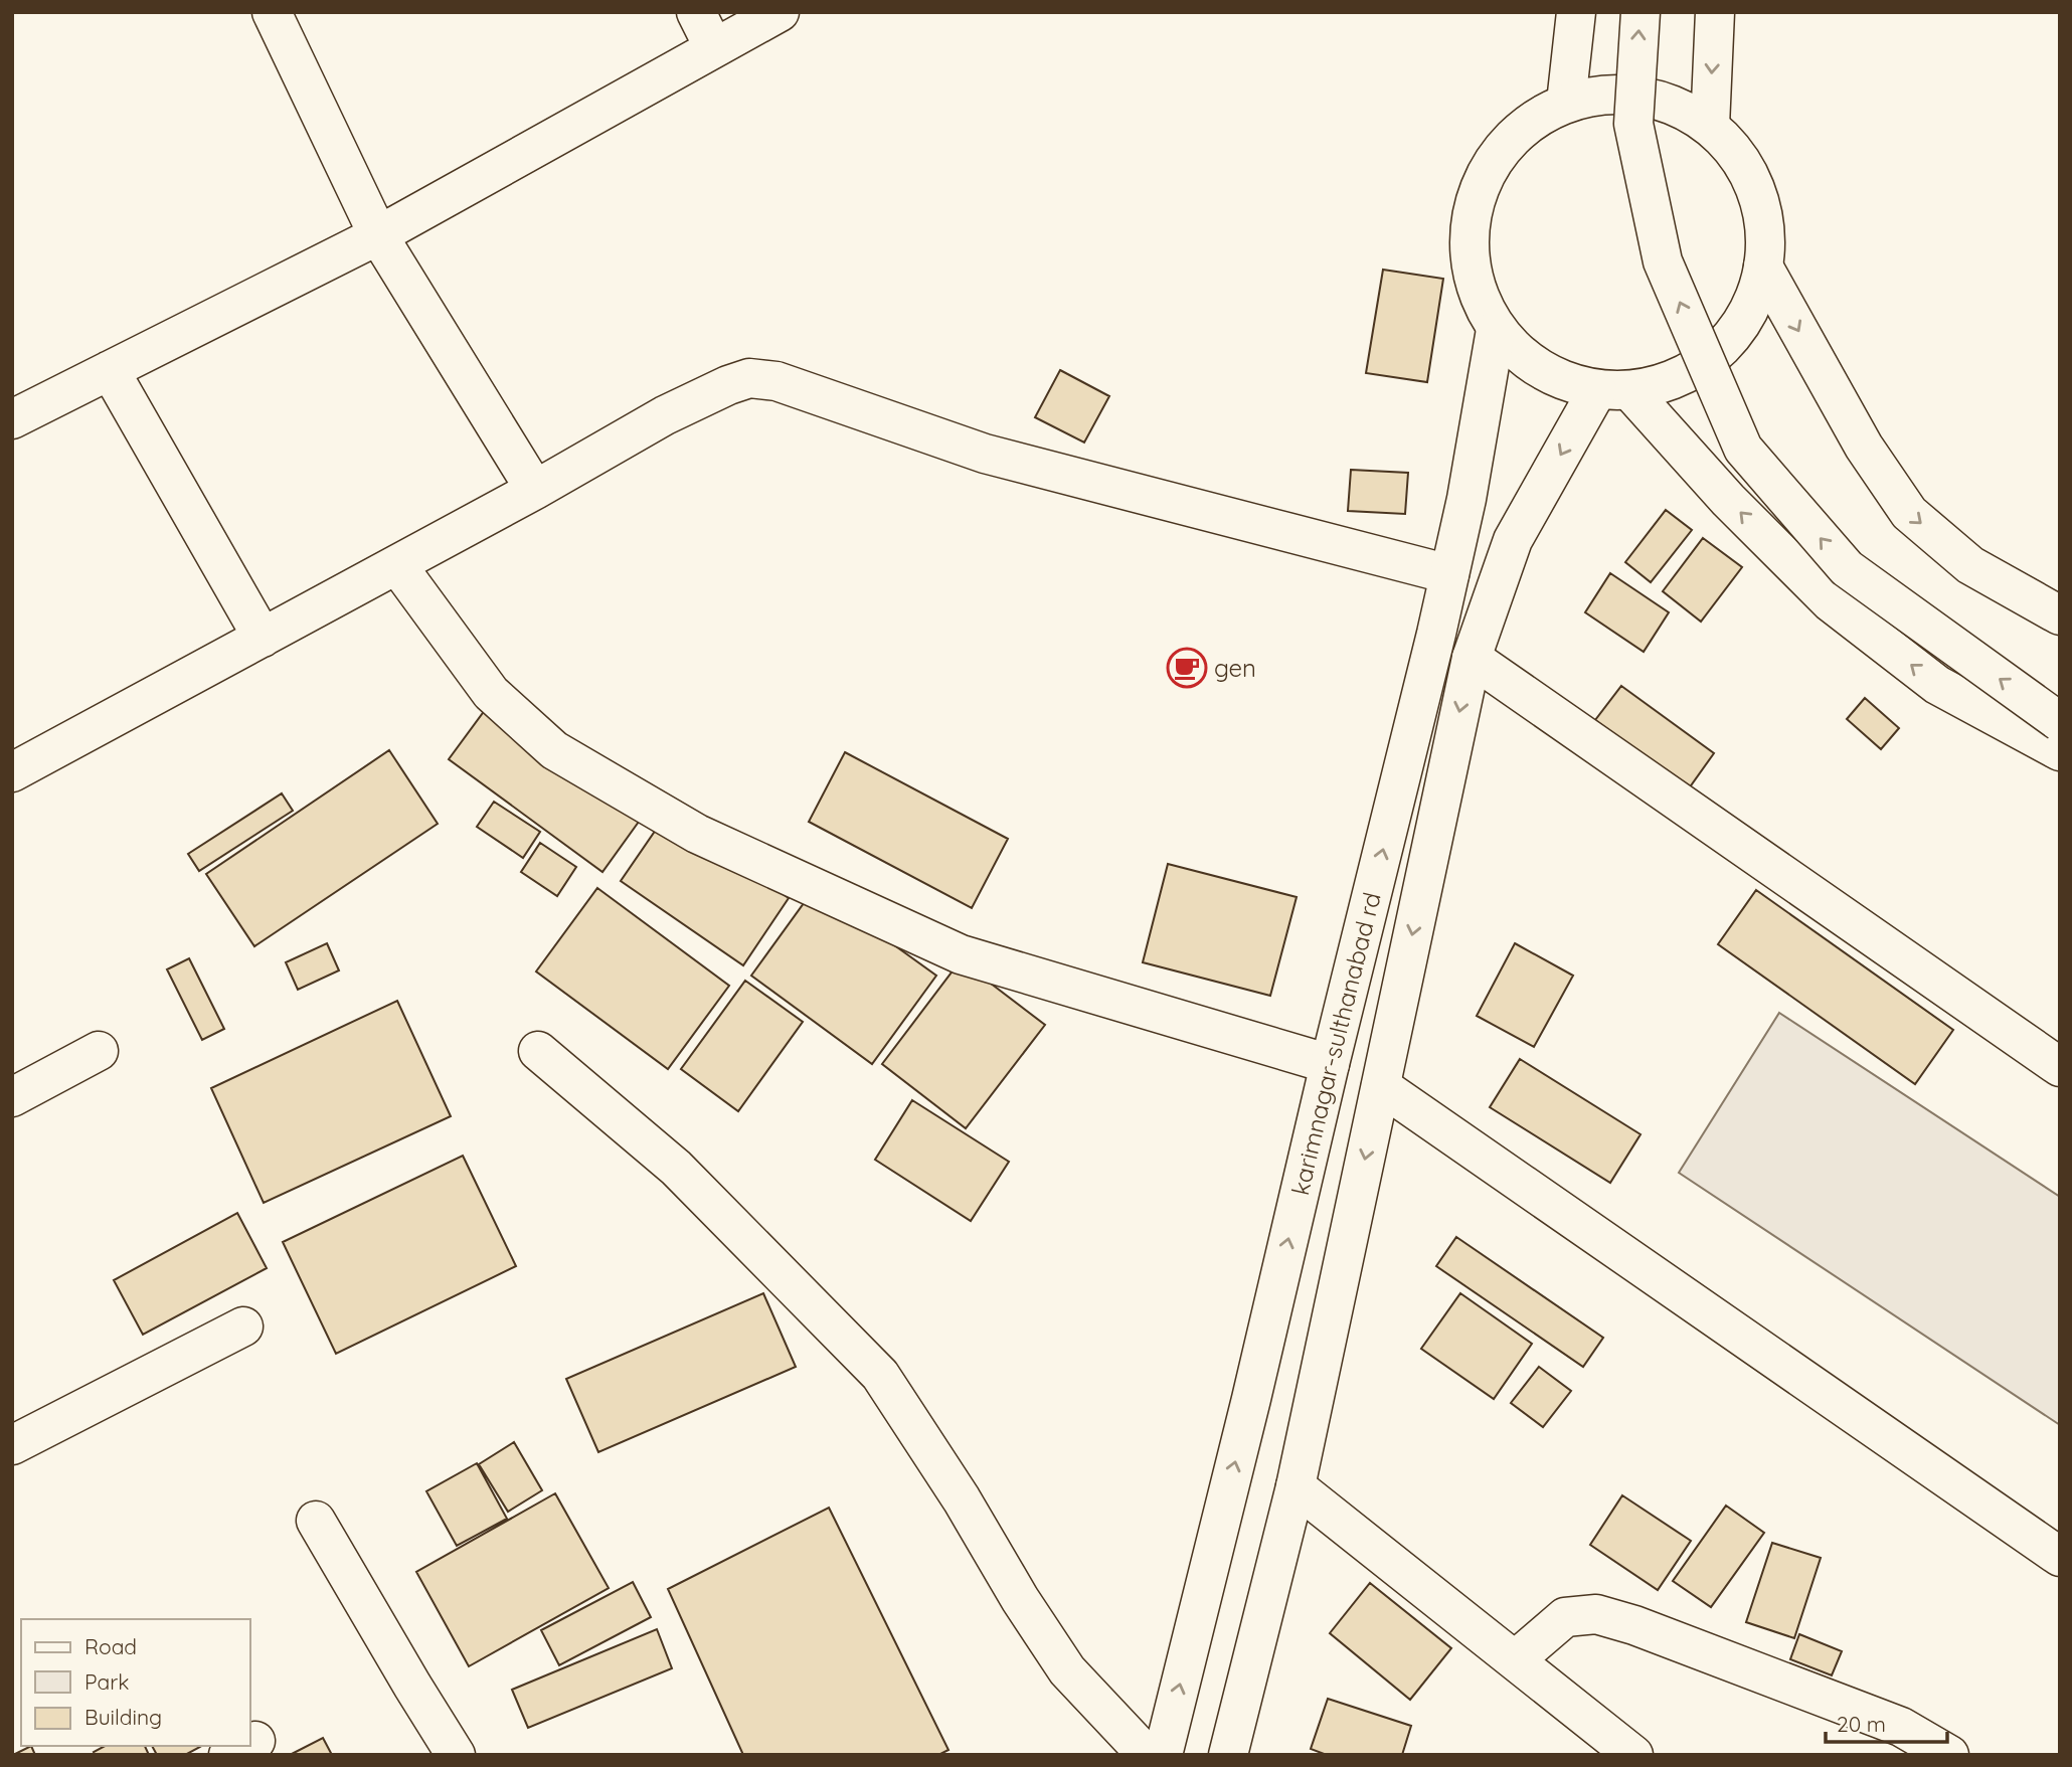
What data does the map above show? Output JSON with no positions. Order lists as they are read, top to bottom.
{
  "streets": {
    "main road": ["karimnagar-sulthanabad rd"]
  },
  "places": {
    "cafe": ["gen"]
  },
  "legend": ["Road", "Park", "Building"],
  "scale_bar": "20 m"
}
